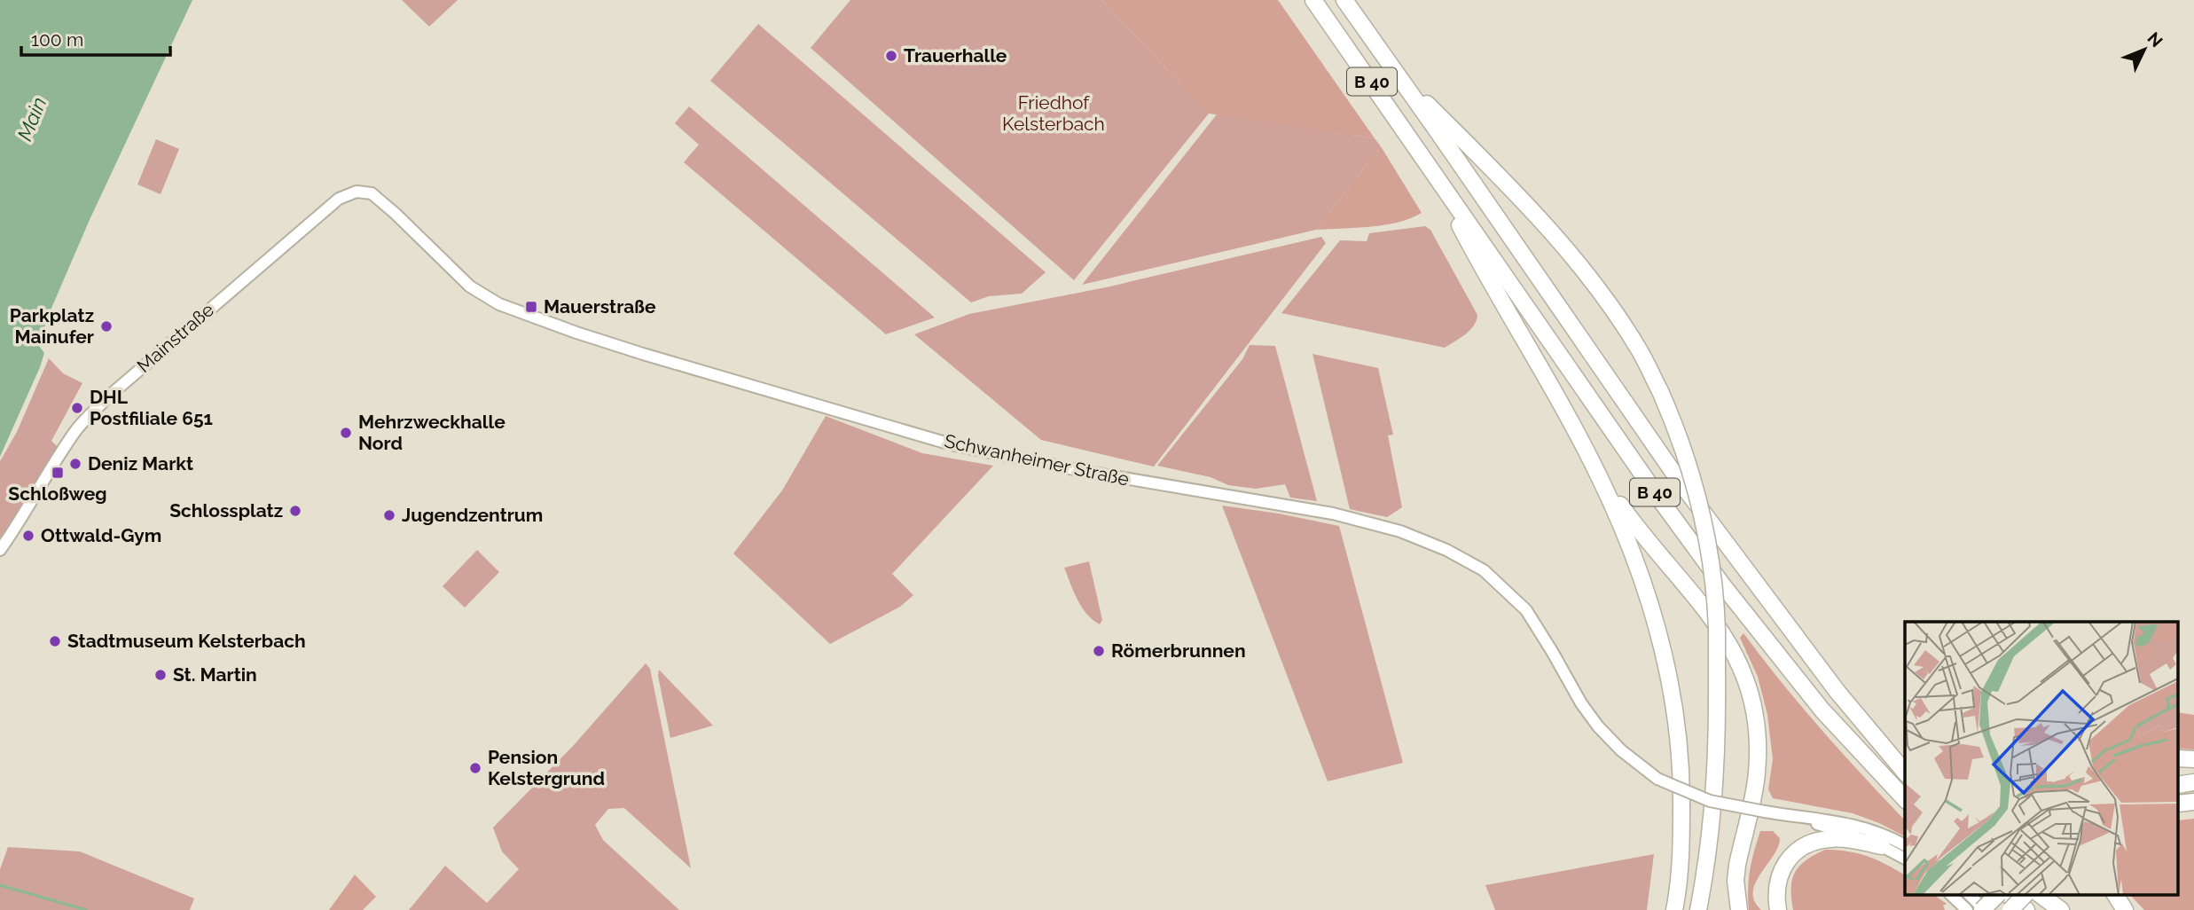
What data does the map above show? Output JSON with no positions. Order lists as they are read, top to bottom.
{
  "streets": {
    "highway": ["B 40"],
    "street": ["Mainstraße", "Schwanheimer Straße"]
  },
  "crossings": [
    ["Mainstraße", "Schwanheimer Straße"]
  ],
  "water": ["Main"],
  "parks": ["Friedhof Kelsterbach"],
  "places": {
    "other": [
      "Trauerhalle",
      "Parkplatz Mainufer",
      "DHL Postfiliale 651",
      "Mehrzweckhalle Nord",
      "Deniz Markt",
      "Schlossplatz",
      "Jugendzentrum",
      "Ottwald-Gym",
      "Stadtmuseum Kelsterbach",
      "Römerbrunnen",
      "St. Martin",
      "Pension Kelstergrund"
    ],
    "transit": ["Mauerstraße", "Schloßweg"]
  },
  "scale_bar": "100 m",
  "north": "top right"
}
